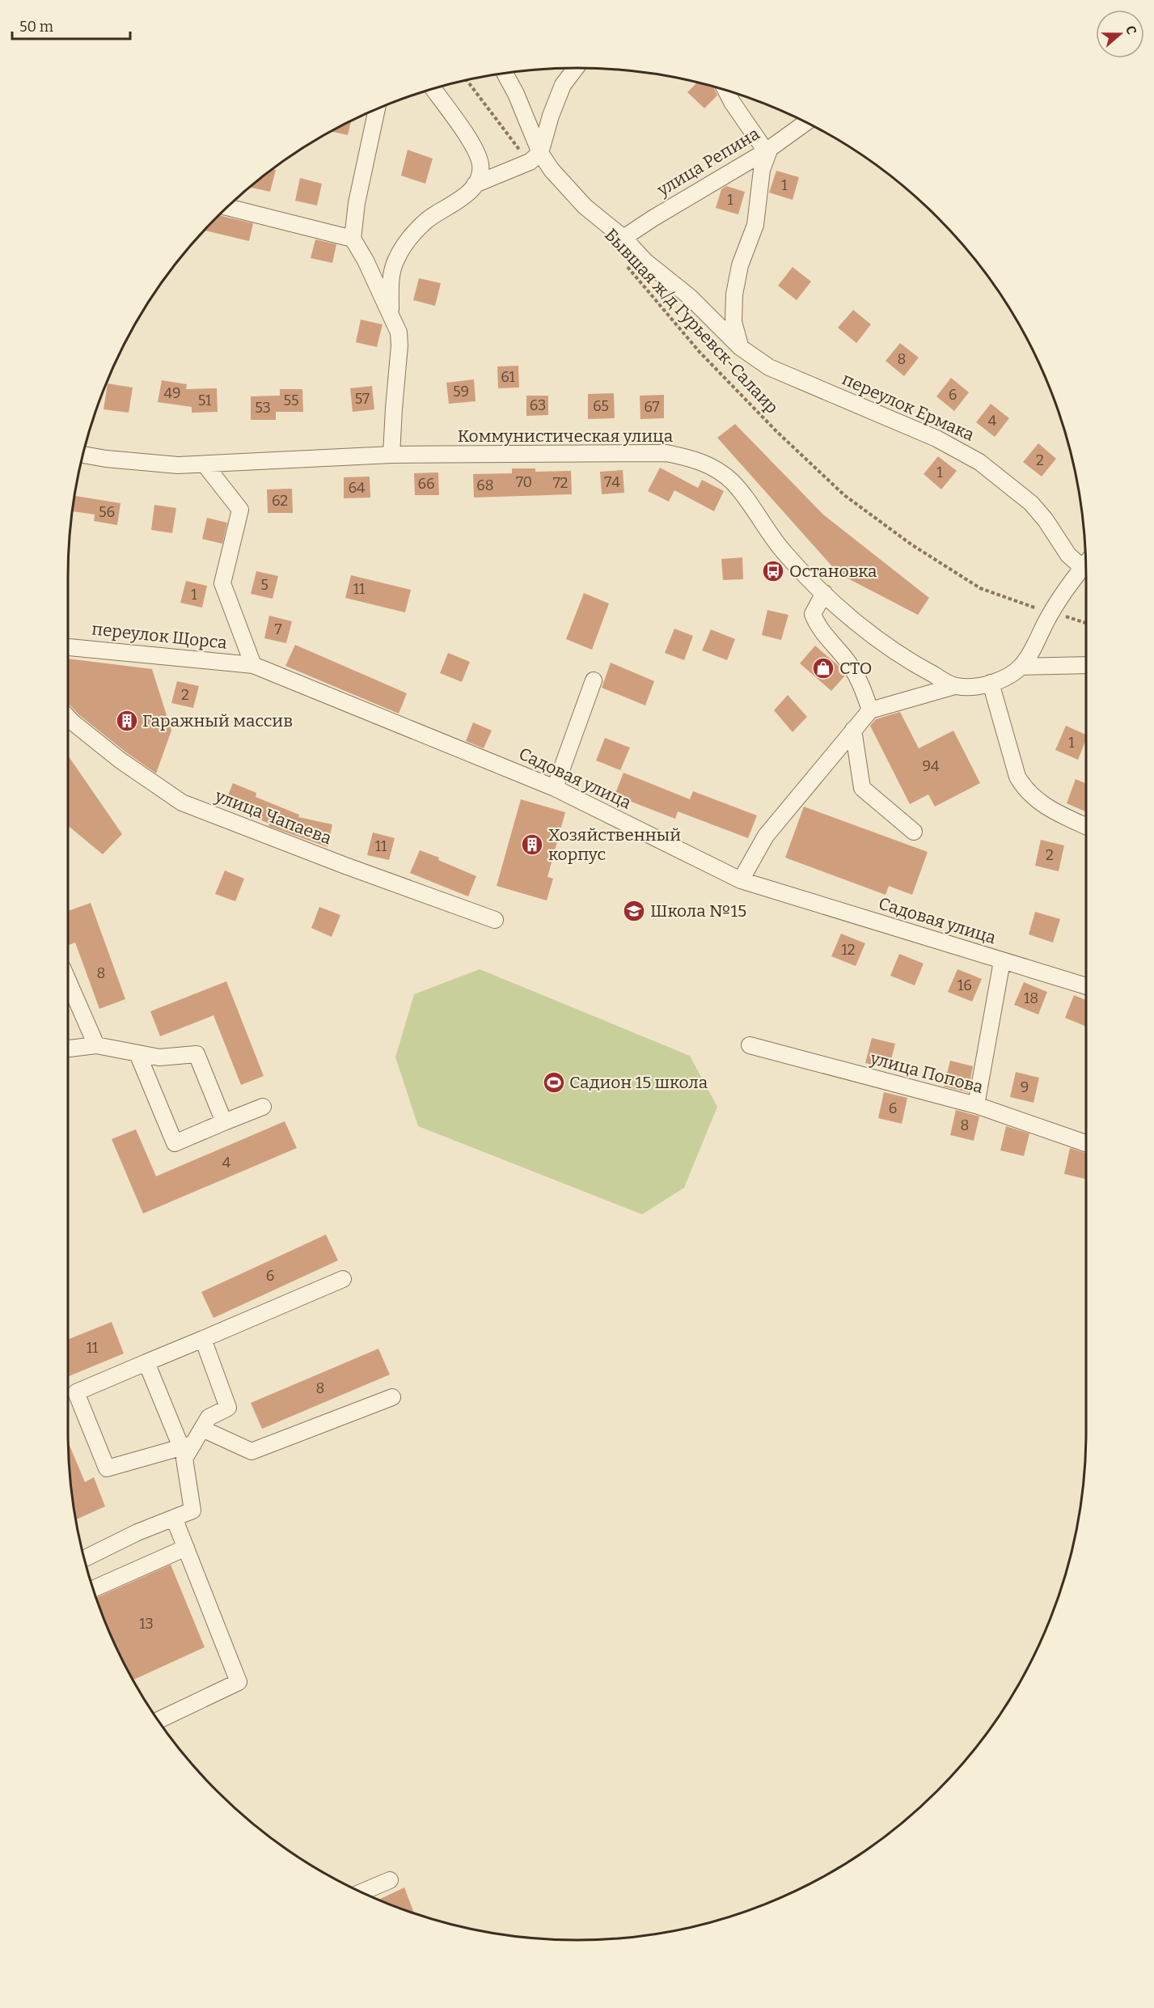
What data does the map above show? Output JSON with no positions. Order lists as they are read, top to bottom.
{
  "streets": {
    "street": [
      "улица Репина",
      "переулок Ермака",
      "Коммунистическая улица",
      "переулок Щорса",
      "Садовая улица",
      "улица Чапаева",
      "улица Попова"
    ],
    "path": ["Бывшая ж/д Гурьевск-Салаир"]
  },
  "crossings": [
    ["улица Репина", "переулок Ермака"],
    ["переулок Щорса", "Садовая улица"]
  ],
  "places": {
    "bus stop": ["Остановка"],
    "shop": ["СТО"],
    "building": ["Гаражный массив", "Хозяйственный корпус"],
    "school or university": ["Школа №15"],
    "sports": ["Садион 15 школа"]
  },
  "house_numbers": [
    "1",
    "1",
    "8",
    "61",
    "59",
    "49",
    "6",
    "57",
    "51",
    "55",
    "63",
    "65",
    "67",
    "53",
    "4",
    "2",
    "1",
    "70",
    "74",
    "72",
    "66",
    "68",
    "64",
    "62",
    "56",
    "5",
    "11",
    "1",
    "7",
    "2",
    "1",
    "94",
    "11",
    "2",
    "12",
    "8",
    "16",
    "18",
    "9",
    "6",
    "8",
    "4",
    "6",
    "11",
    "8",
    "13"
  ],
  "scale_bar": "50 m",
  "north": "right"
}
